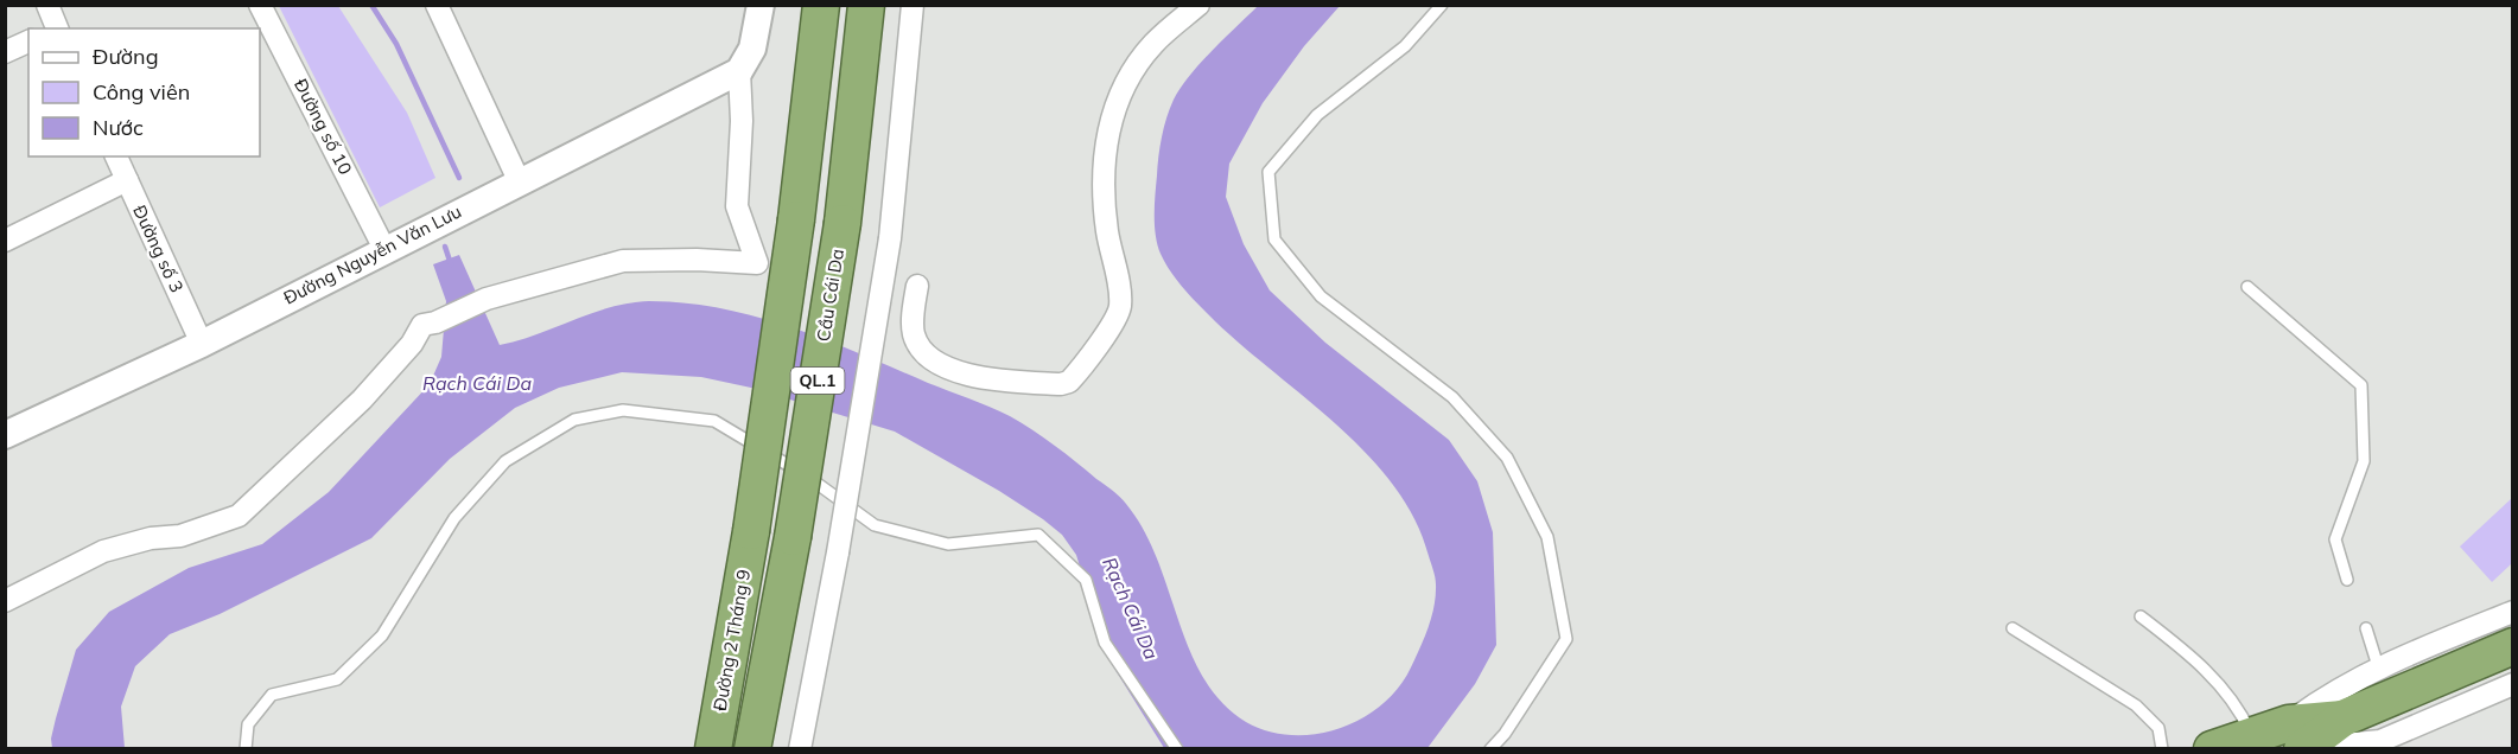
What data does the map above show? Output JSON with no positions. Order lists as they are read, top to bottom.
{
  "streets": {
    "highway": ["Cầu Cái Da", "QL.1", "Đường 2 Tháng 9"],
    "street": ["Đường số 10", "Đường số 3", "Đường Nguyễn Văn Lưu"]
  },
  "crossings": [
    ["Đường số 10", "Đường Nguyễn Văn Lưu"],
    ["Đường số 3", "Đường Nguyễn Văn Lưu"]
  ],
  "water": ["Rạch Cái Da"],
  "legend": ["Đường", "Công viên", "Nước"]
}
